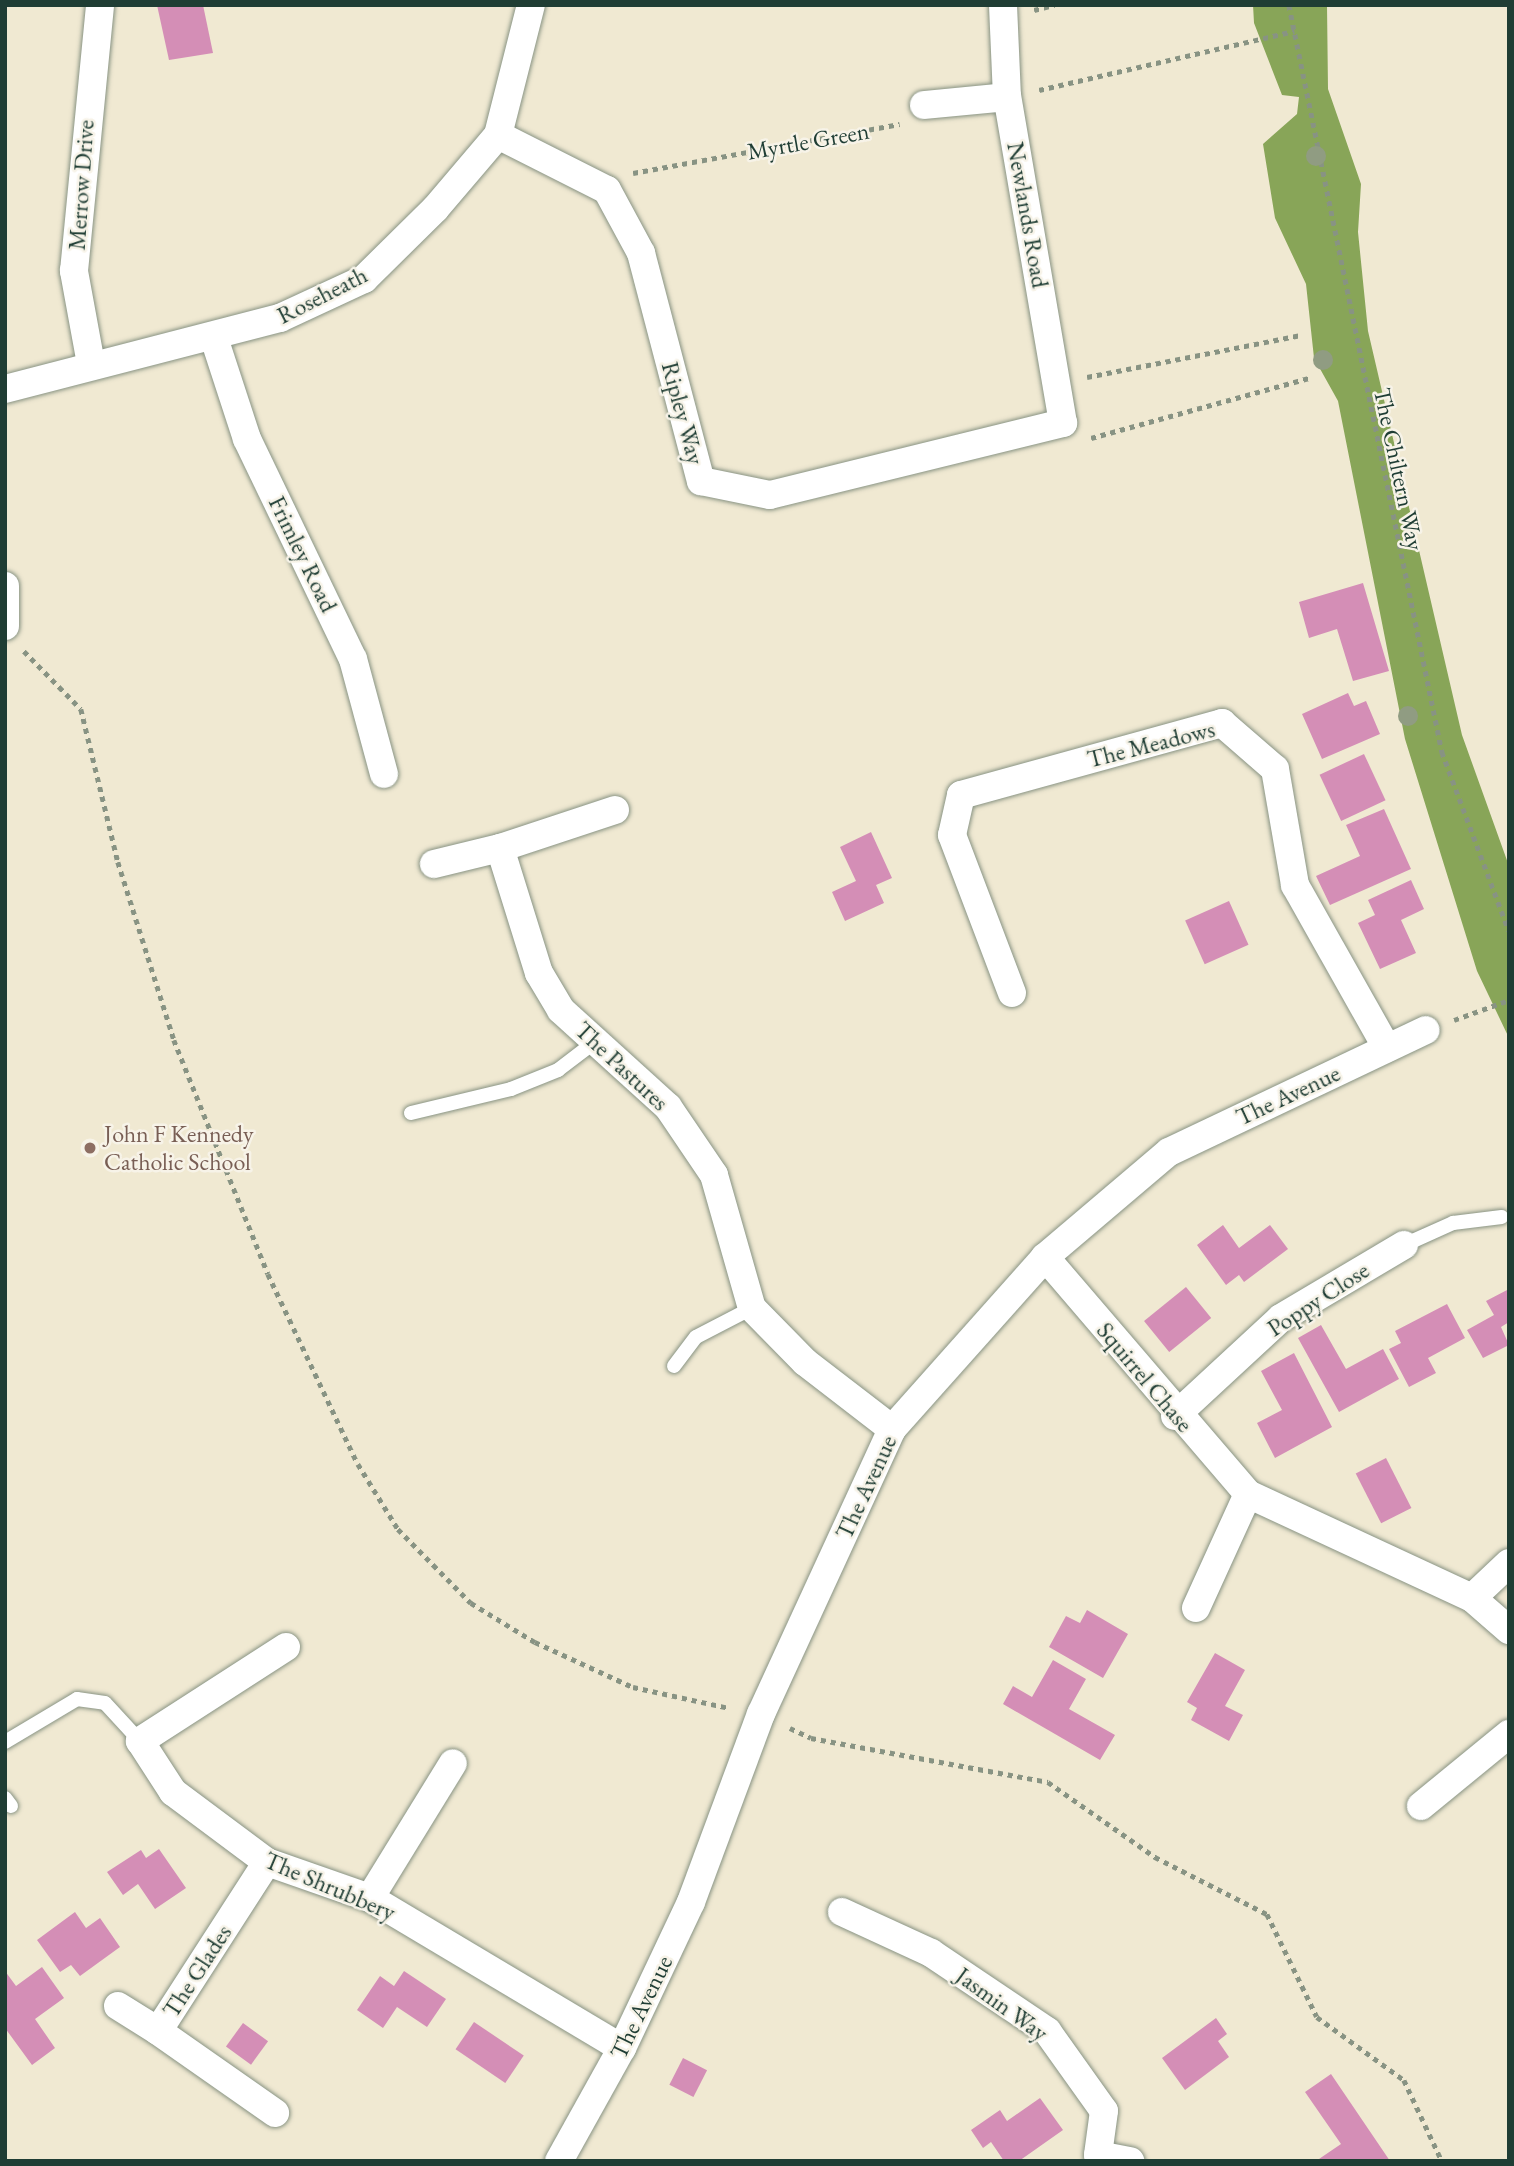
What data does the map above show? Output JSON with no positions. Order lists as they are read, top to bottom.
{
  "streets": {
    "street": [
      "Merrow Drive",
      "Newlands Road",
      "Roseheath",
      "Ripley Way",
      "Frimley Road",
      "The Meadows",
      "The Pastures",
      "The Avenue",
      "Poppy Close",
      "Squirrel Chase",
      "The Shrubbery",
      "The Glades",
      "Jasmin Way"
    ],
    "path": ["Myrtle Green", "The Chiltern Way"]
  },
  "crossings": [
    ["Myrtle Green", "Ripley Way"],
    ["Merrow Drive", "Roseheath"],
    ["Newlands Road", "Ripley Way"],
    ["Roseheath", "Frimley Road"],
    ["The Meadows", "The Avenue"],
    ["The Pastures", "The Avenue"],
    ["The Avenue", "Squirrel Chase"],
    ["The Avenue", "The Shrubbery"],
    ["Poppy Close", "Squirrel Chase"],
    ["The Shrubbery", "The Glades"]
  ],
  "places": ["John F Kennedy Catholic School"]
}
